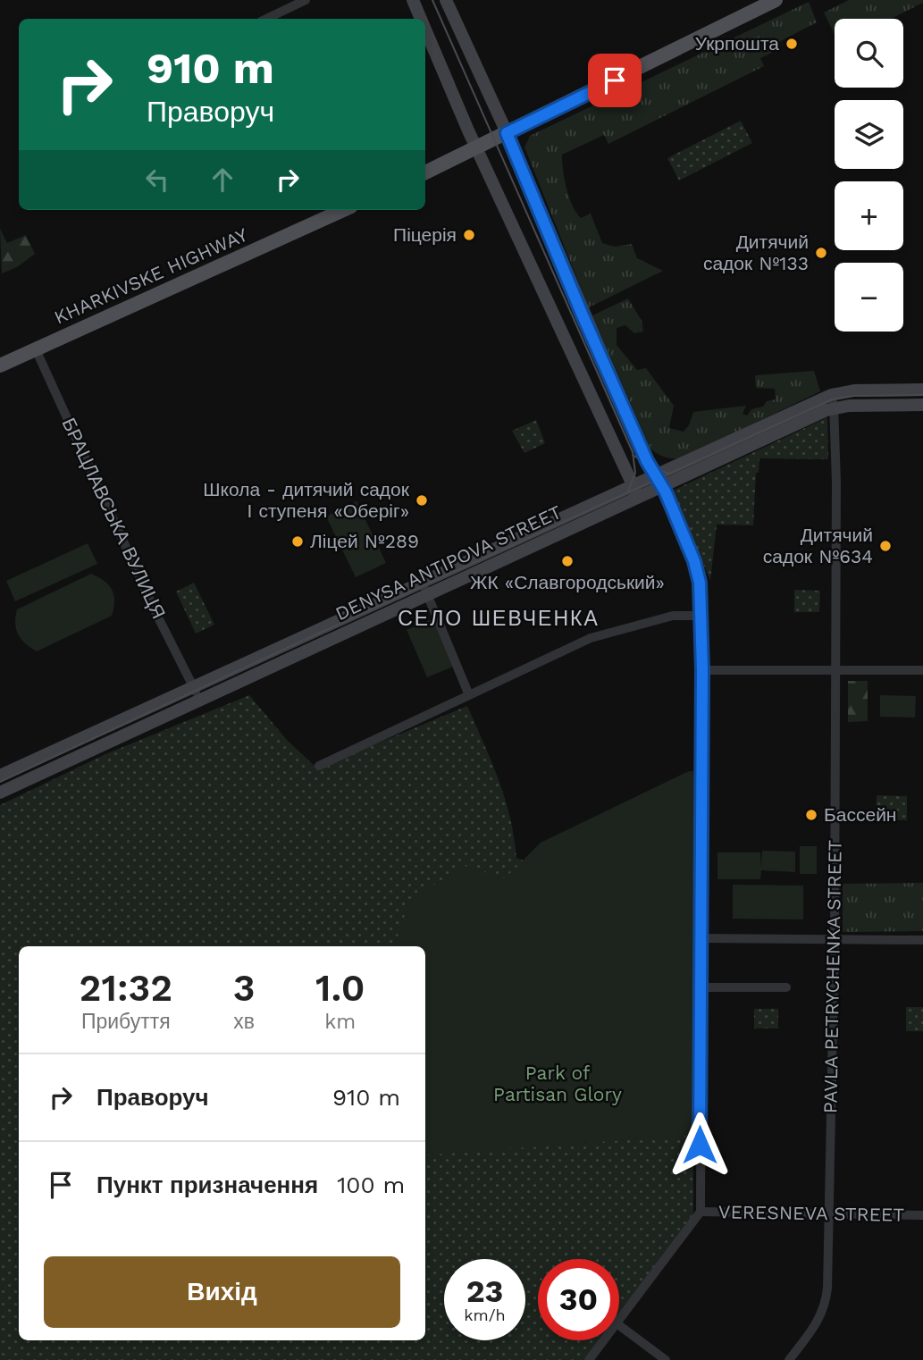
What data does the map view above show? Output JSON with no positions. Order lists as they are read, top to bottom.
{
  "streets": {
    "main road": ["KHARKIVSKE HIGHWAY"],
    "street": [
      "БРАЦЛАВСЬКА ВУЛИЦЯ",
      "DENYSA ANTIPOVA STREET",
      "PAVLA PETRYCHENKA STREET",
      "VERESNEVA STREET"
    ]
  },
  "crossings": [
    ["KHARKIVSKE HIGHWAY", "БРАЦЛАВСЬКА ВУЛИЦЯ"],
    ["БРАЦЛАВСЬКА ВУЛИЦЯ", "DENYSA ANTIPOVA STREET"],
    ["DENYSA ANTIPOVA STREET", "PAVLA PETRYCHENKA STREET"],
    ["PAVLA PETRYCHENKA STREET", "VERESNEVA STREET"]
  ],
  "districts": ["СЕЛО ШЕВЧЕНКА"],
  "parks": ["Park of Partisan Glory"],
  "places": [
    "Укрпошта",
    "Піцерія",
    "Дитячий садок №133",
    "Школа - дитячий садок І ступеня «Оберіг»",
    "Ліцей №289",
    "Дитячий садок №634",
    "ЖК «Славгородський»",
    "Бассейн"
  ],
  "page": {
    "map_buttons": ["+", "−"],
    "turn": ["910 m", "Праворуч"],
    "eta": [
      "21:32",
      "Прибуття",
      "3",
      "хв",
      "1.0",
      "km"
    ],
    "list": [
      {
        "name": "Праворуч",
        "value": "910 m"
      },
      {
        "name": "Пункт призначення",
        "value": "100 m"
      }
    ],
    "buttons": "Вихід",
    "speed": "23 km/h",
    "limit": "30"
  }
}
